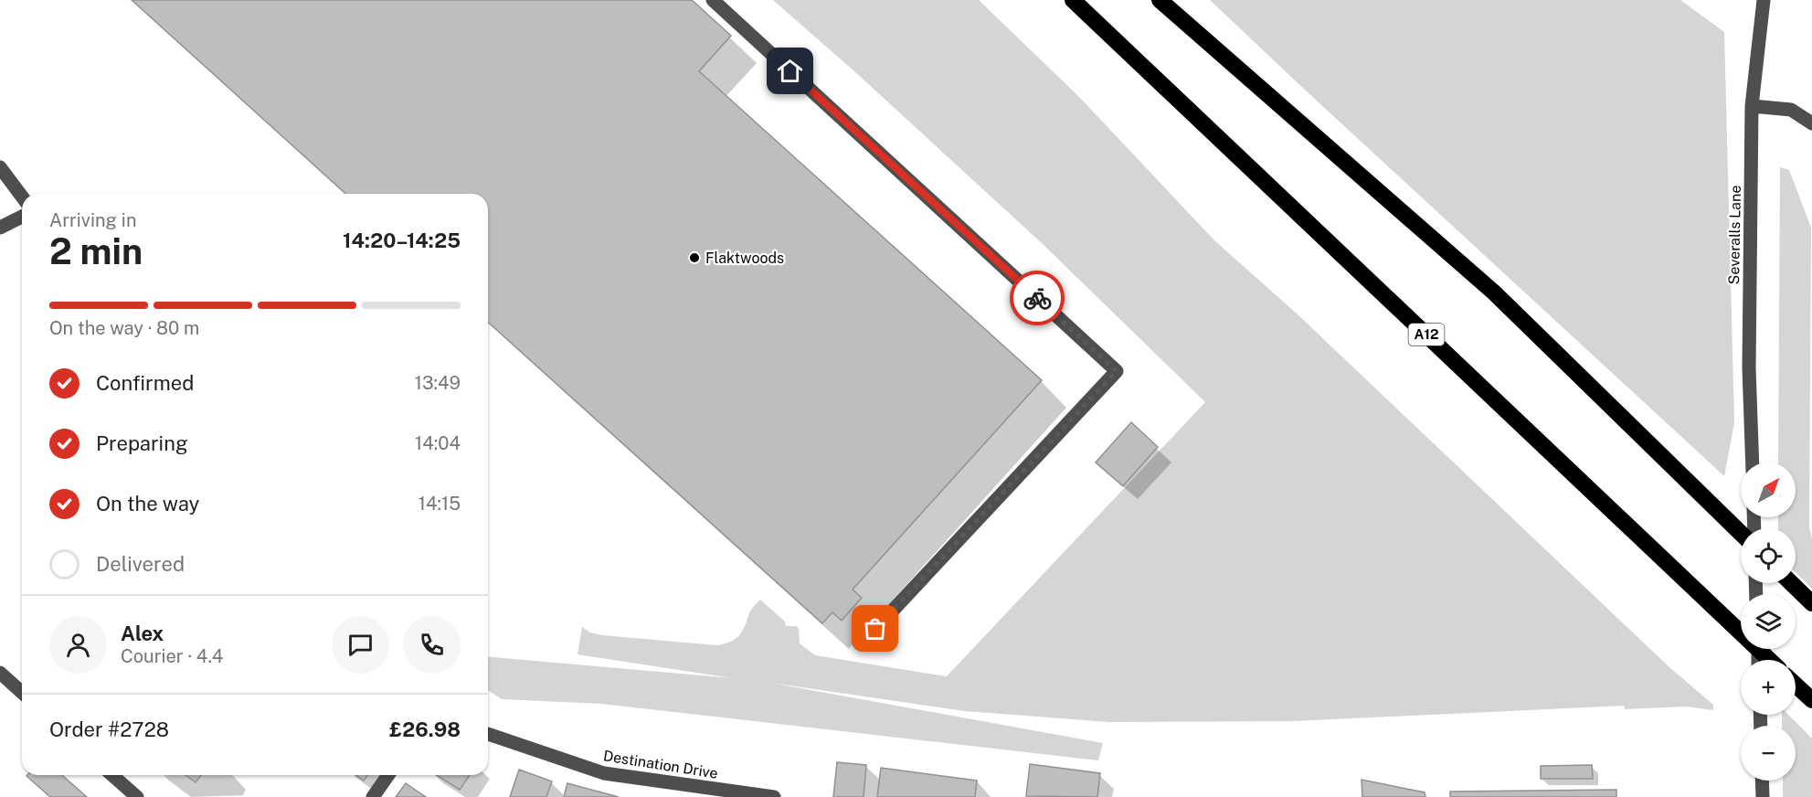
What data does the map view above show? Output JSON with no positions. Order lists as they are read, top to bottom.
{
  "streets": {
    "highway": ["A12"],
    "street": ["Severalls Lane", "Destination Drive"]
  },
  "places": ["Flaktwoods"],
  "north": "top right",
  "page": {
    "heading": ["2 min", "Arriving in", "14:20–14:25"],
    "panel": [
      "Alex",
      "Courier · 4.4",
      "Order #2728",
      "£26.98"
    ],
    "bar": "On the way · 80 m",
    "list": [
      ["Confirmed", "13:49"],
      ["Preparing", "14:04"],
      ["On the way", "14:15"],
      "Delivered"
    ],
    "map_buttons": ["+", "−"]
  }
}
